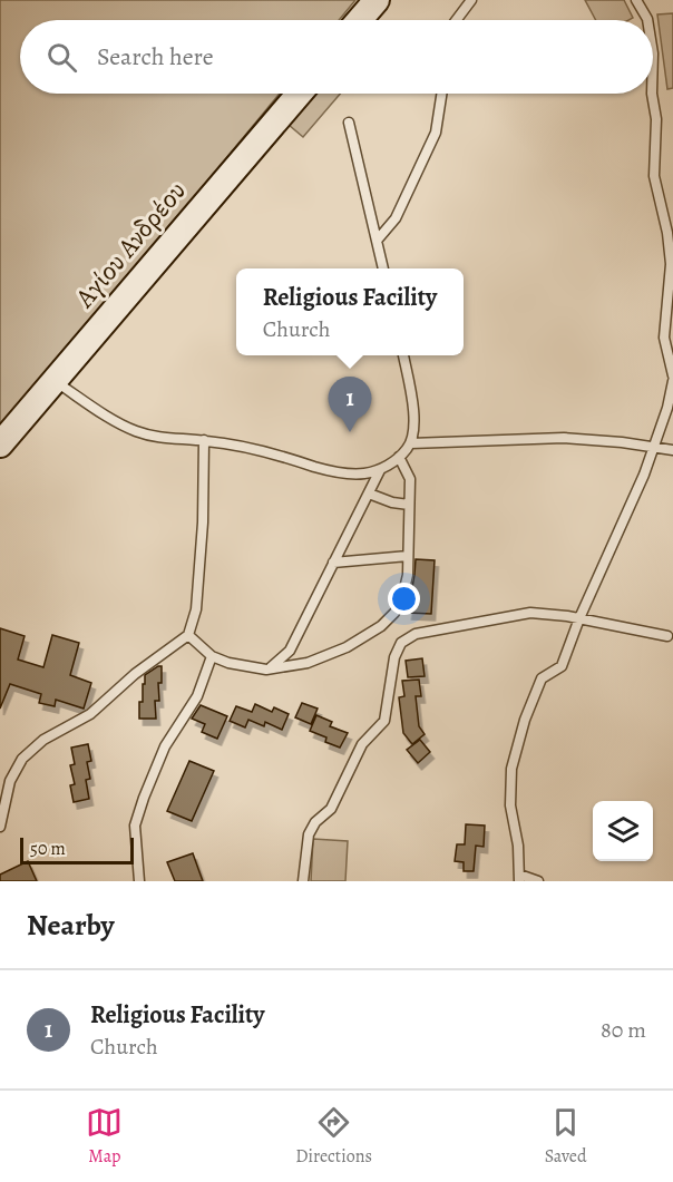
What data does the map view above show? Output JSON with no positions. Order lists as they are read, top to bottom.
{
  "streets": {
    "main road": ["Αγίου Ανδρέου"]
  },
  "scale_bar": "50 m",
  "page": {
    "search": "Search here",
    "popup": ["Religious Facility", "Church"],
    "pins": "1",
    "scale": "50 m",
    "heading": "Nearby",
    "list": [
      {
        "mark": "1",
        "name": "Religious Facility",
        "note": "Church",
        "value": "80 m"
      }
    ],
    "nav": ["Map", "Directions", "Saved"]
  }
}
